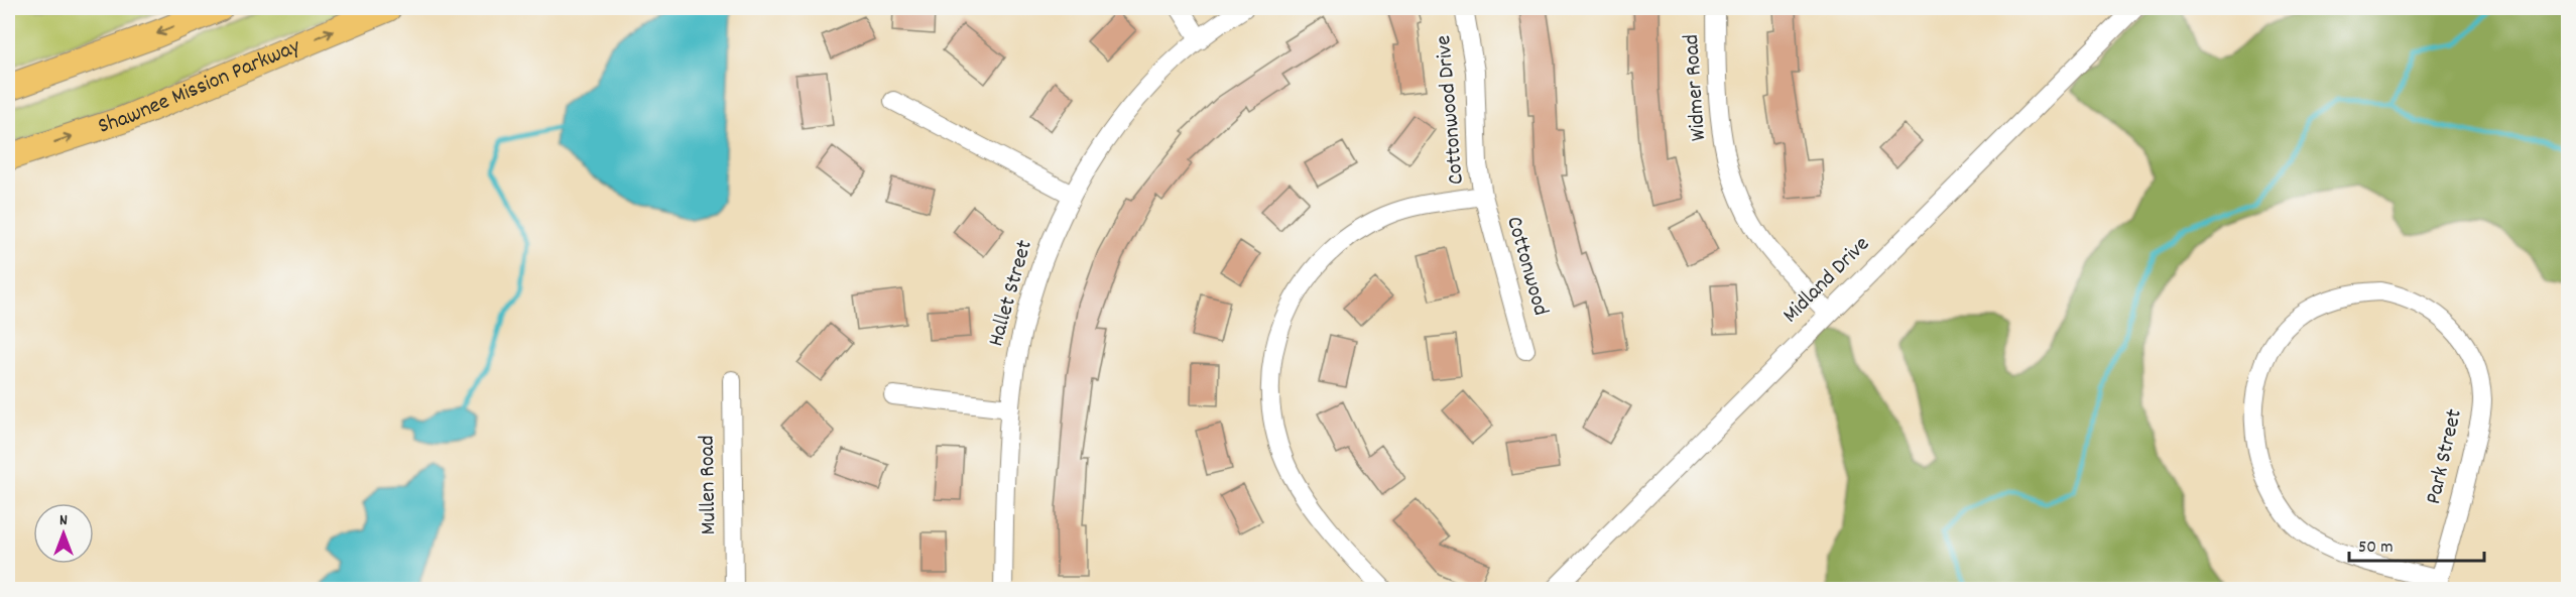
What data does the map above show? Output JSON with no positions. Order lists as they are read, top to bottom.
{
  "streets": {
    "highway": ["Shawnee Mission Parkway"],
    "street": [
      "Widmer Road",
      "Cottonwood Drive",
      "Cottonwood",
      "Midland Drive",
      "Hallet Street",
      "Park Street",
      "Mullen Road"
    ]
  },
  "crossings": [
    ["Widmer Road", "Midland Drive"],
    ["Cottonwood Drive", "Cottonwood"]
  ],
  "scale_bar": "50 m",
  "north": "top"
}
